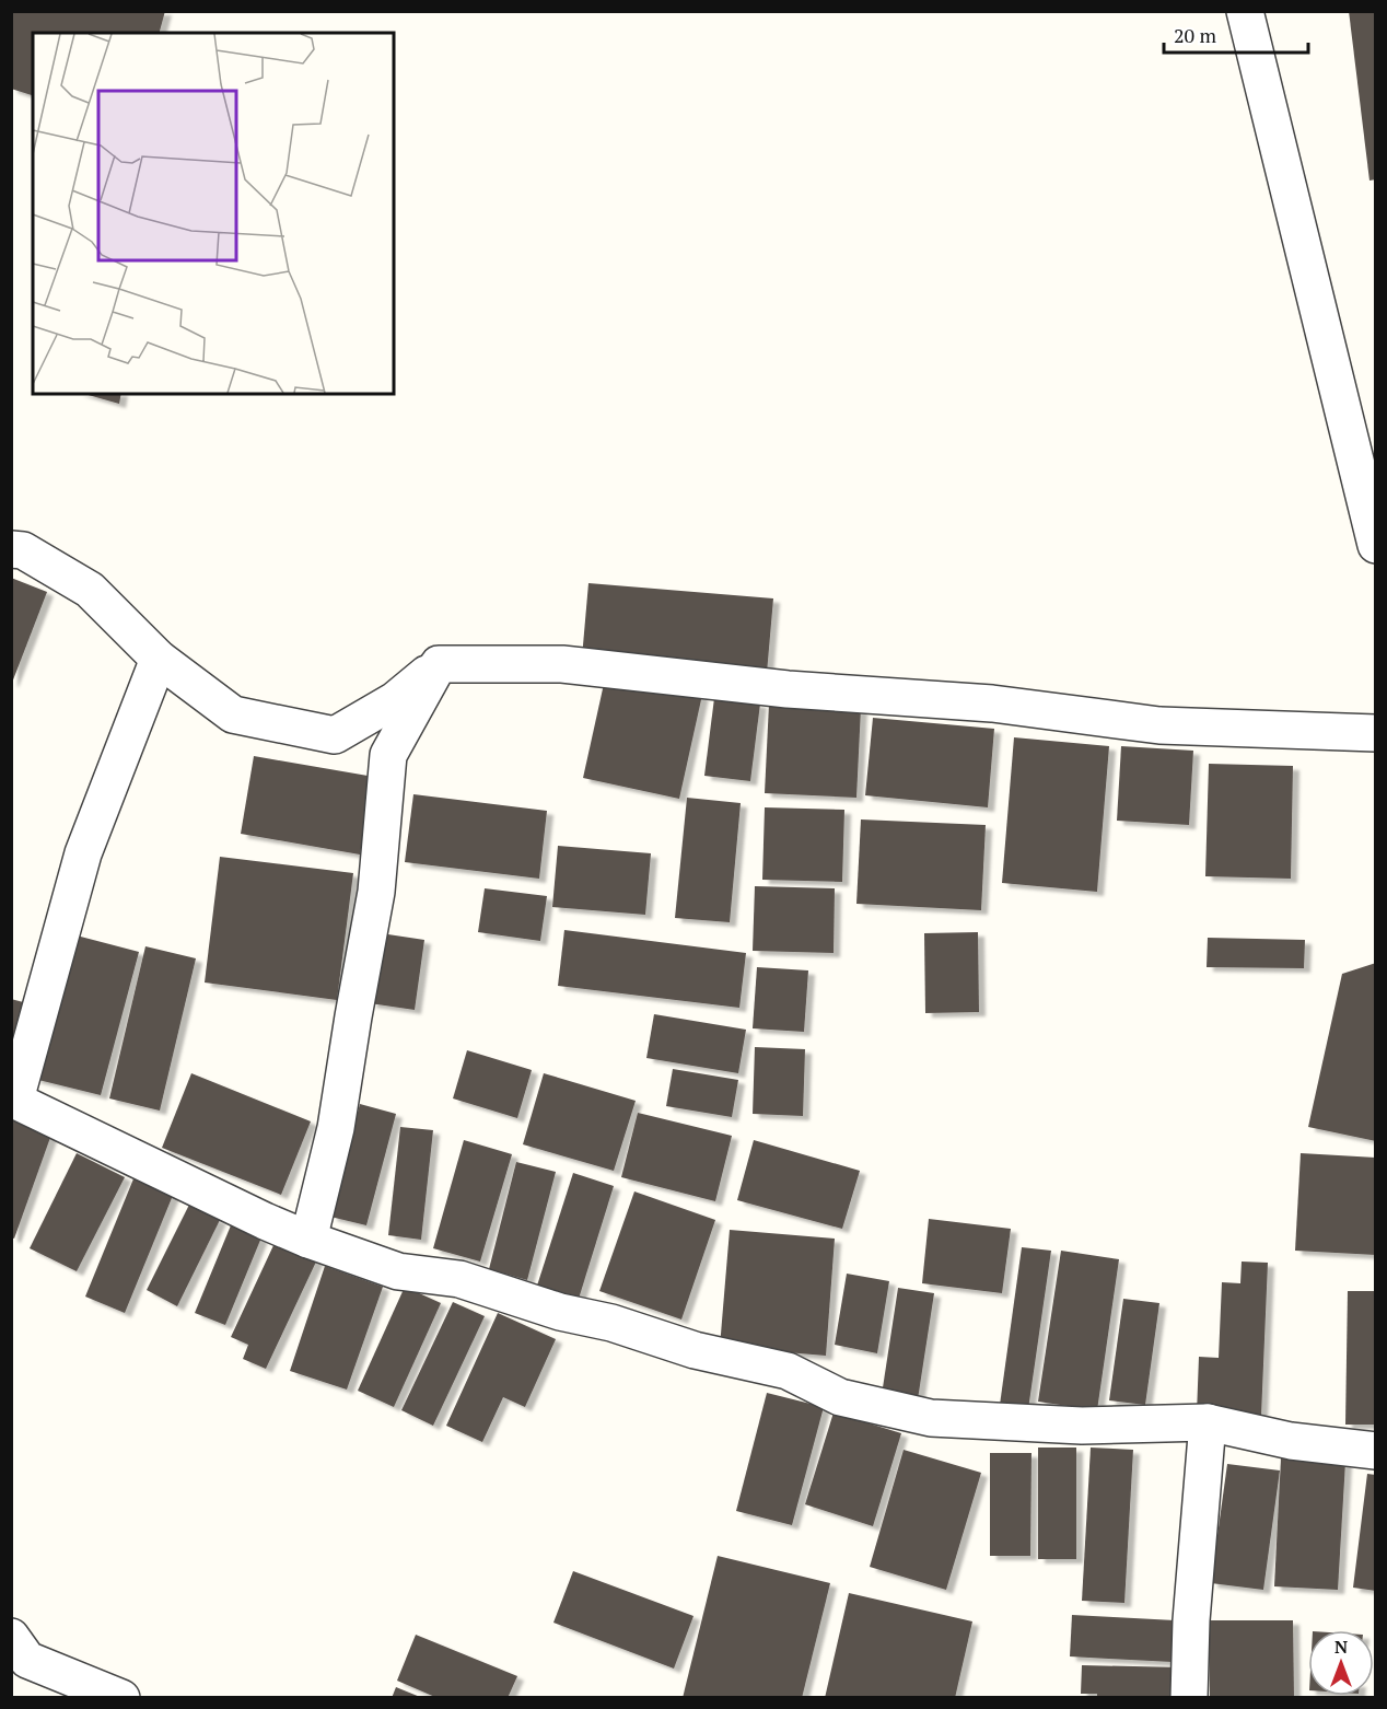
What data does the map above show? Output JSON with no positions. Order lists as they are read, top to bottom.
{
  "scale_bar": "20 m",
  "north": "top"
}
